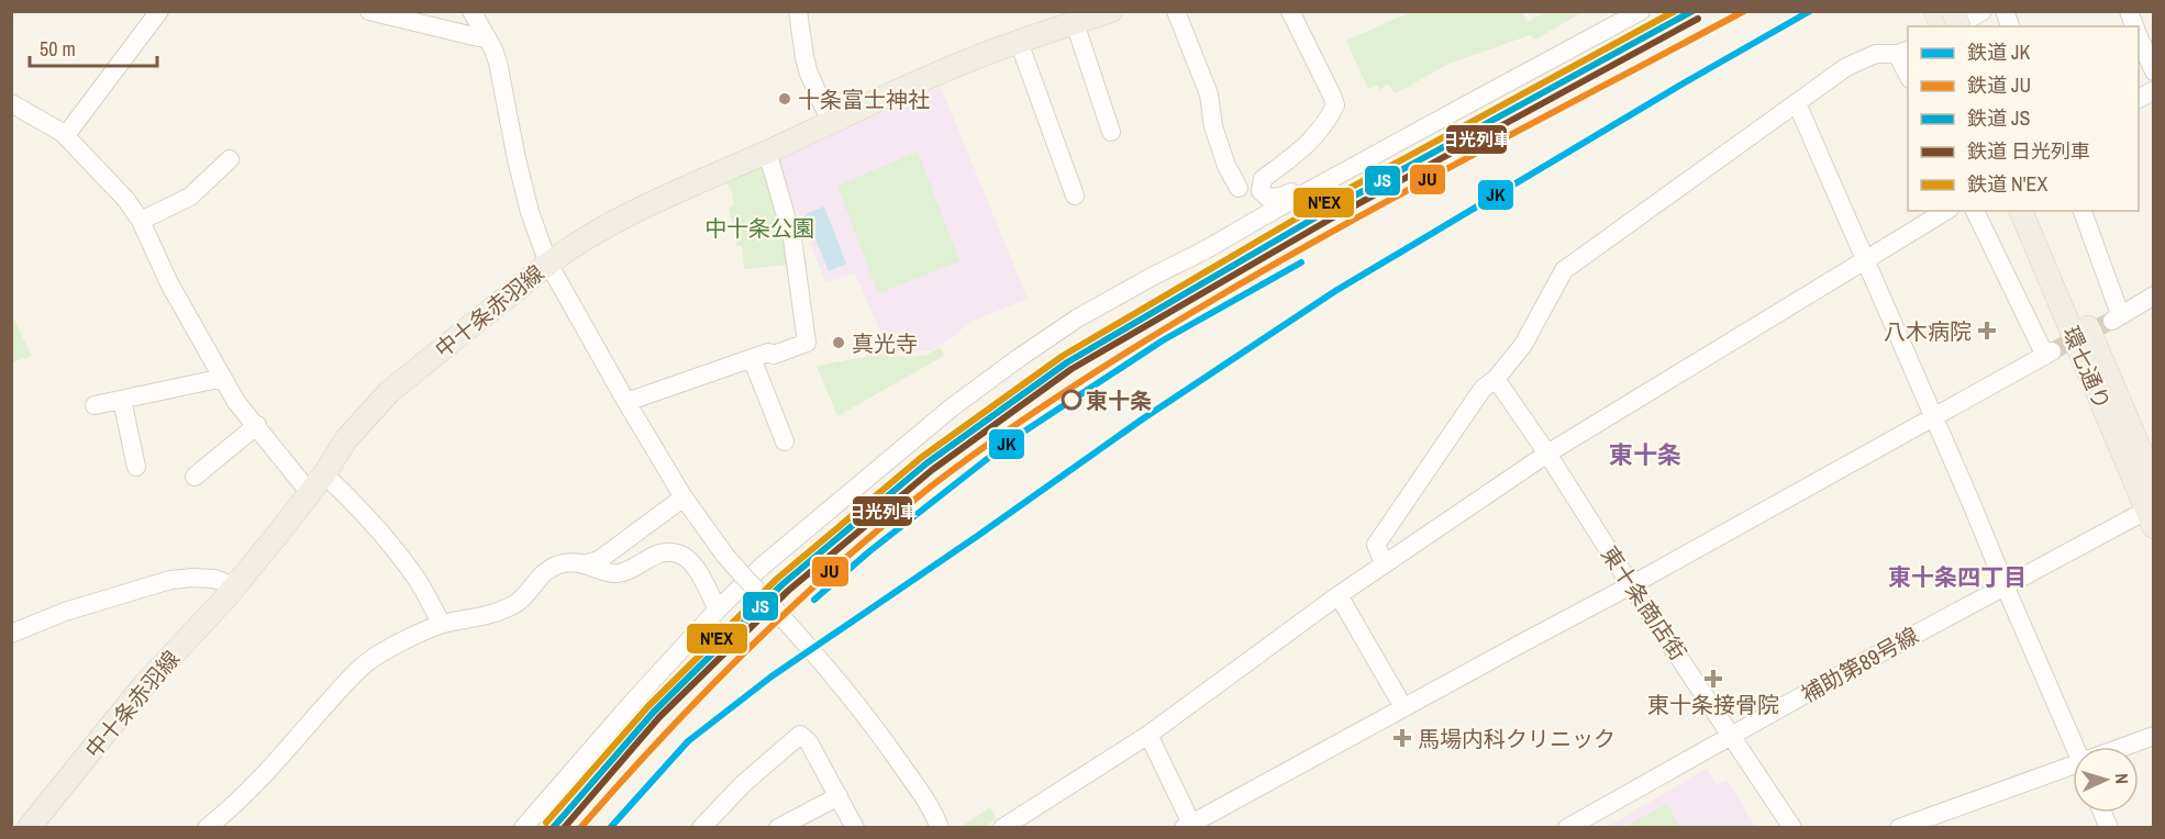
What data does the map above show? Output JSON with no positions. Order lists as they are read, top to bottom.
{
  "streets": {
    "main road": ["中十条赤羽線", "環七通り"],
    "street": ["東十条商店街", "補助第89号線"]
  },
  "crossings": [
    ["環七通り", "補助第89号線"],
    ["東十条商店街", "補助第89号線"]
  ],
  "districts": ["東十条", "東十条四丁目"],
  "parks": ["中十条公園"],
  "places": {
    "other": ["十条富士神社", "真光寺", "東十条"],
    "health": ["八木病院", "東十条接骨院", "馬場内科クリニック"]
  },
  "lines": [
    "rail line JK",
    "rail line JU",
    "rail line JS",
    "rail line N'EX",
    "rail line 日光列車"
  ],
  "legend": [
    "鉄道 JK",
    "鉄道 JU",
    "鉄道 JS",
    "鉄道 日光列車",
    "鉄道 N'EX"
  ],
  "scale_bar": "50 m",
  "north": "right"
}
